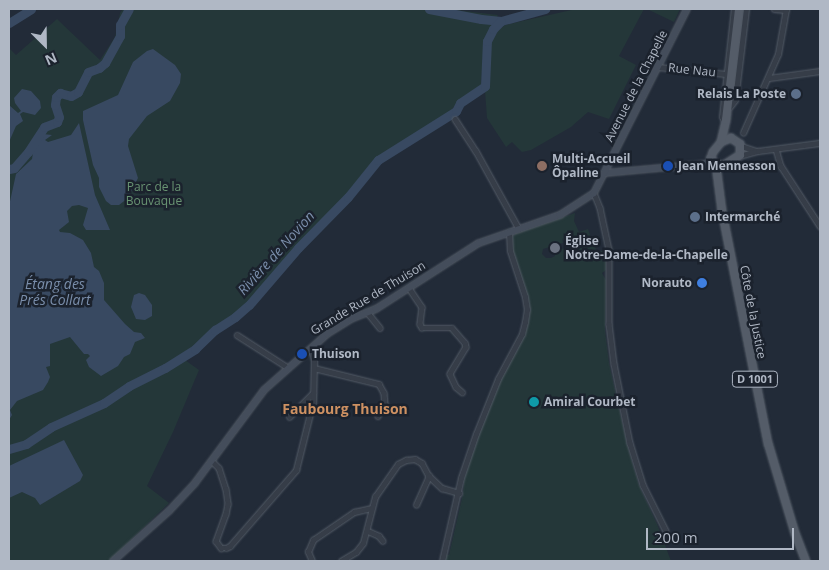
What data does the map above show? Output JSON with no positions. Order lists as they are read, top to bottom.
{
  "streets": {
    "main road": ["Côte de la Justice", "D 1001"],
    "street": ["Rue Nau", "Avenue de la Chapelle", "Grande Rue de Thuison"]
  },
  "crossings": [
    ["Rue Nau", "Avenue de la Chapelle"],
    ["Avenue de la Chapelle", "Grande Rue de Thuison"]
  ],
  "districts": ["Faubourg Thuison"],
  "water": ["Rivière de Novion", "Étang des Prés Collart"],
  "parks": ["Parc de la Bouvaque"],
  "places": [
    "Relais La Poste",
    "Multi-Accueil Ôpaline",
    "Jean Mennesson",
    "Intermarché",
    "Église Notre-Dame-de-la-Chapelle",
    "Norauto",
    "Thuison",
    "Amiral Courbet"
  ],
  "scale_bar": "200 m",
  "north": "bottom right"
}
